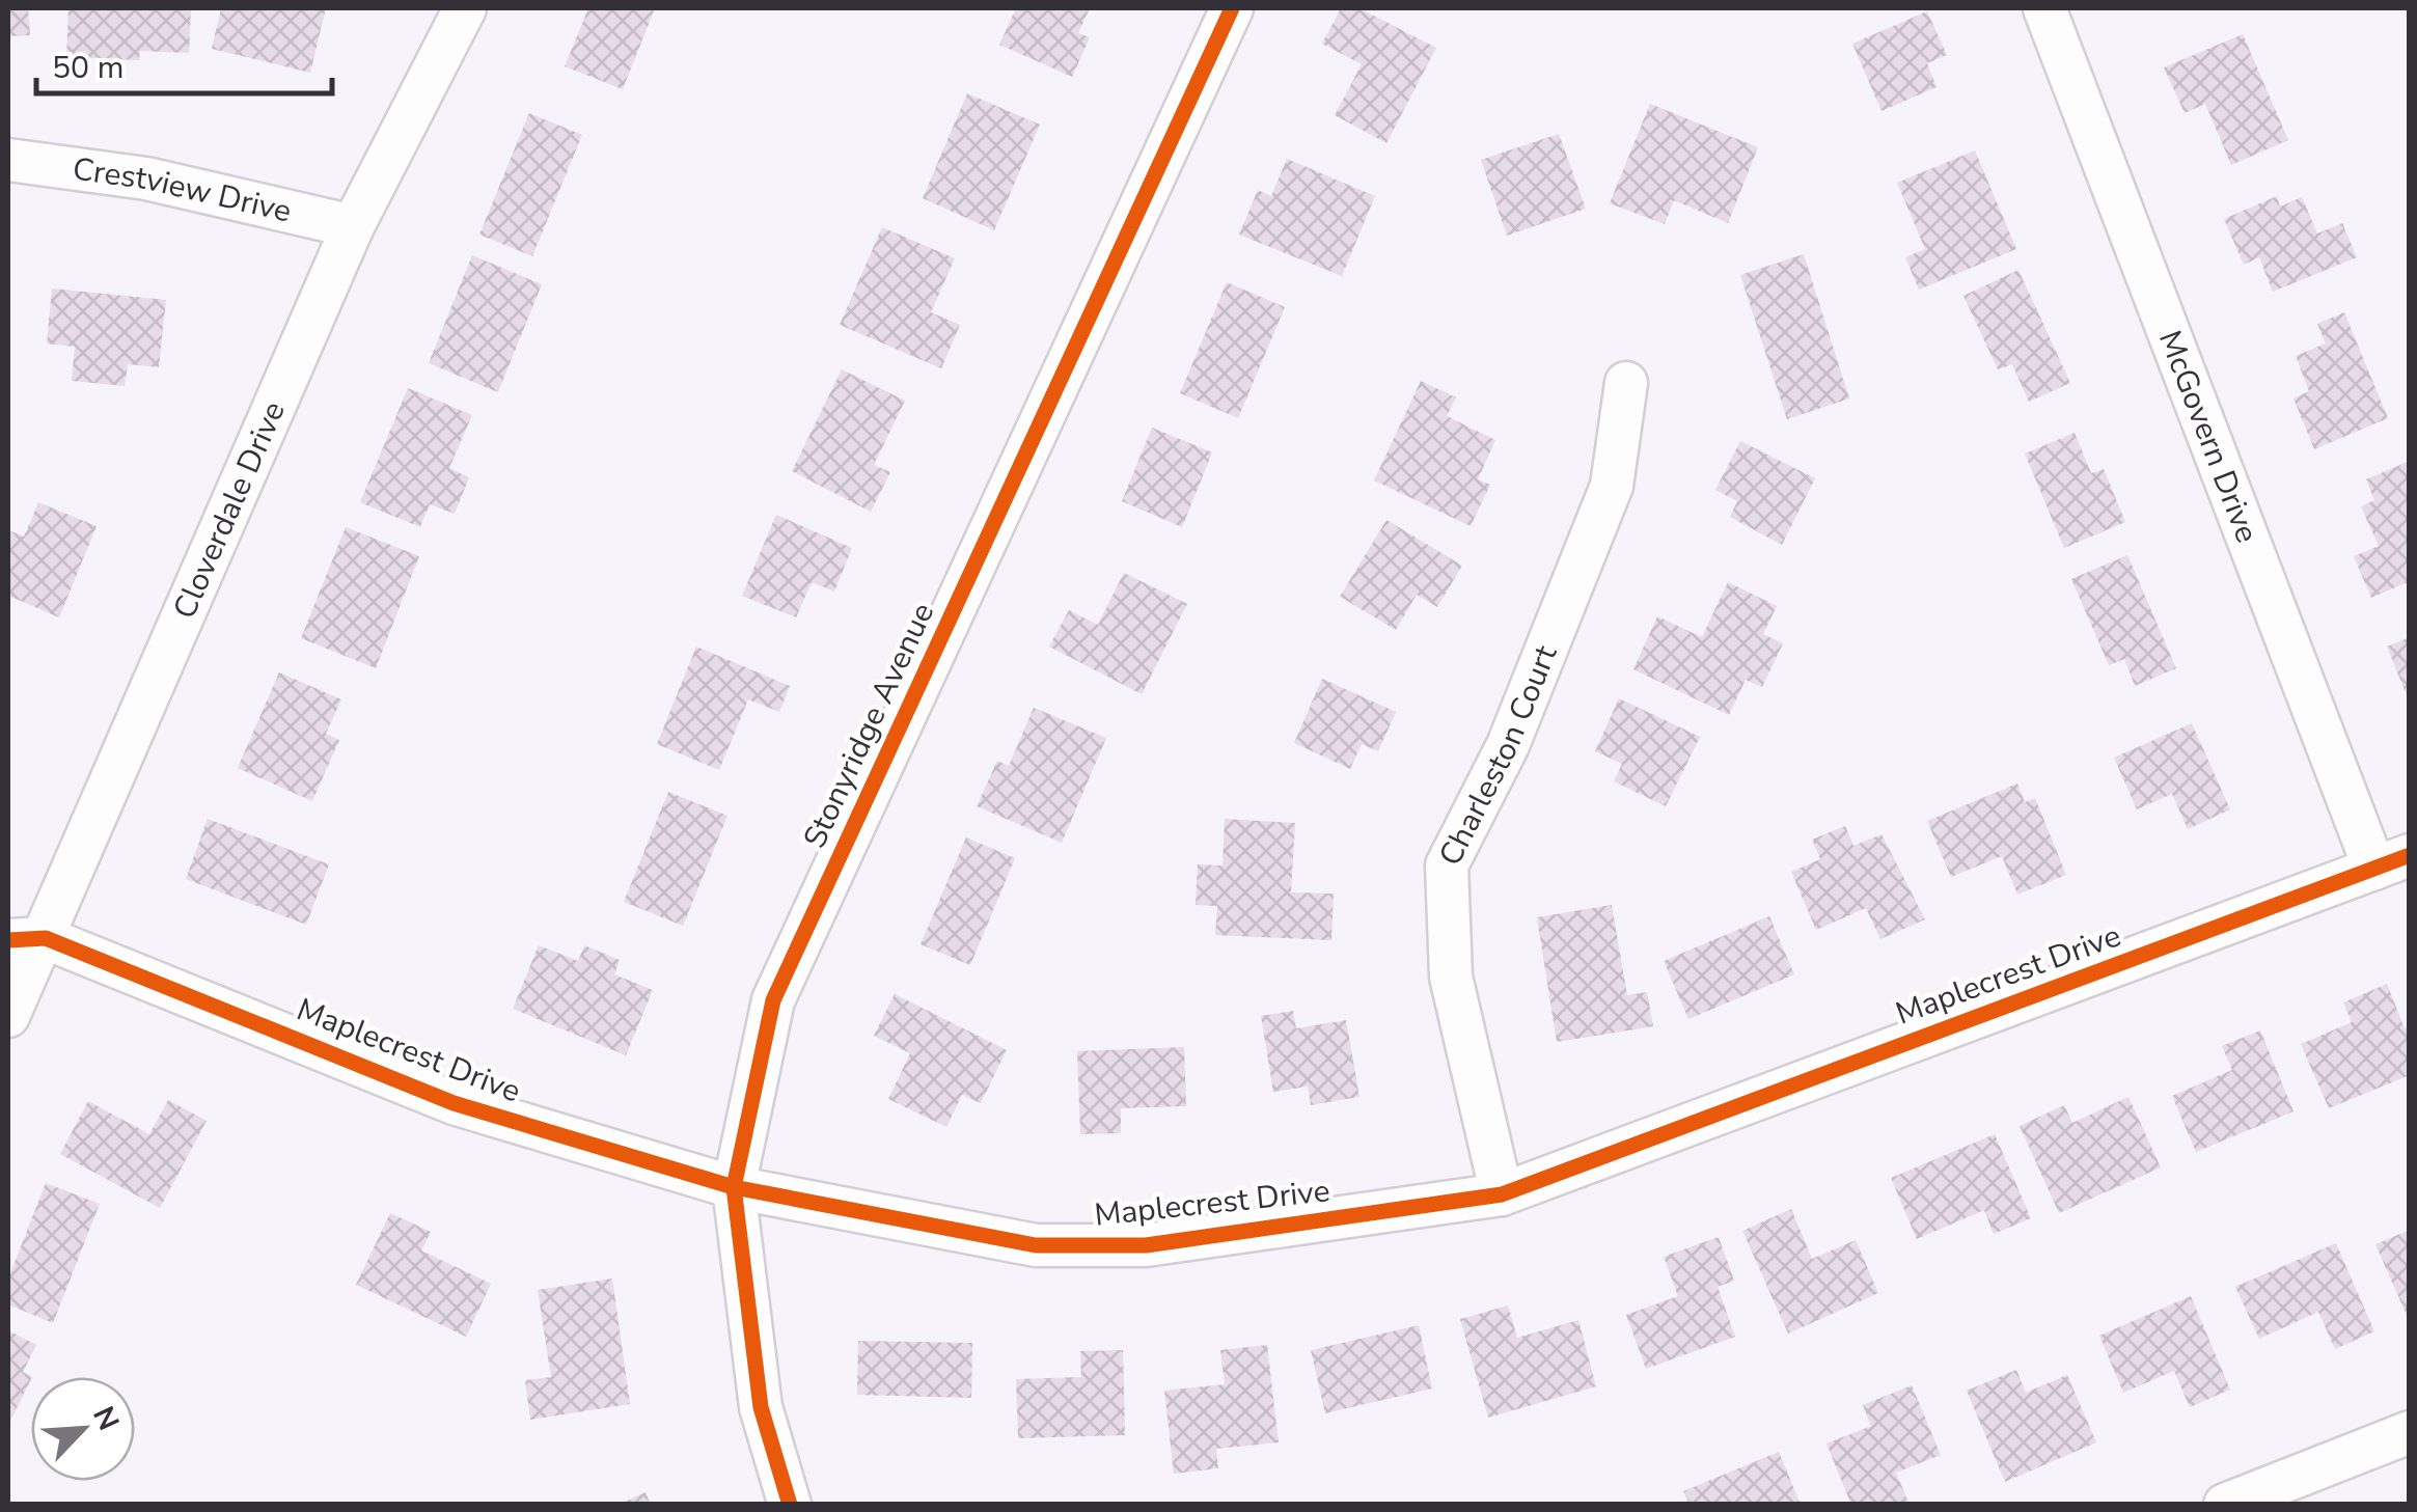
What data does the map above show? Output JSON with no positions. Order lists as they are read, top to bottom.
{
  "streets": {
    "street": [
      "Crestview Drive",
      "McGovern Drive",
      "Cloverdale Drive",
      "Stonyridge Avenue",
      "Charleston Court",
      "Maplecrest Drive"
    ]
  },
  "crossings": [
    ["Crestview Drive", "Cloverdale Drive"],
    ["McGovern Drive", "Maplecrest Drive"],
    ["Cloverdale Drive", "Maplecrest Drive"],
    ["Stonyridge Avenue", "Maplecrest Drive"],
    ["Charleston Court", "Maplecrest Drive"]
  ],
  "scale_bar": "50 m",
  "north": "top right"
}
